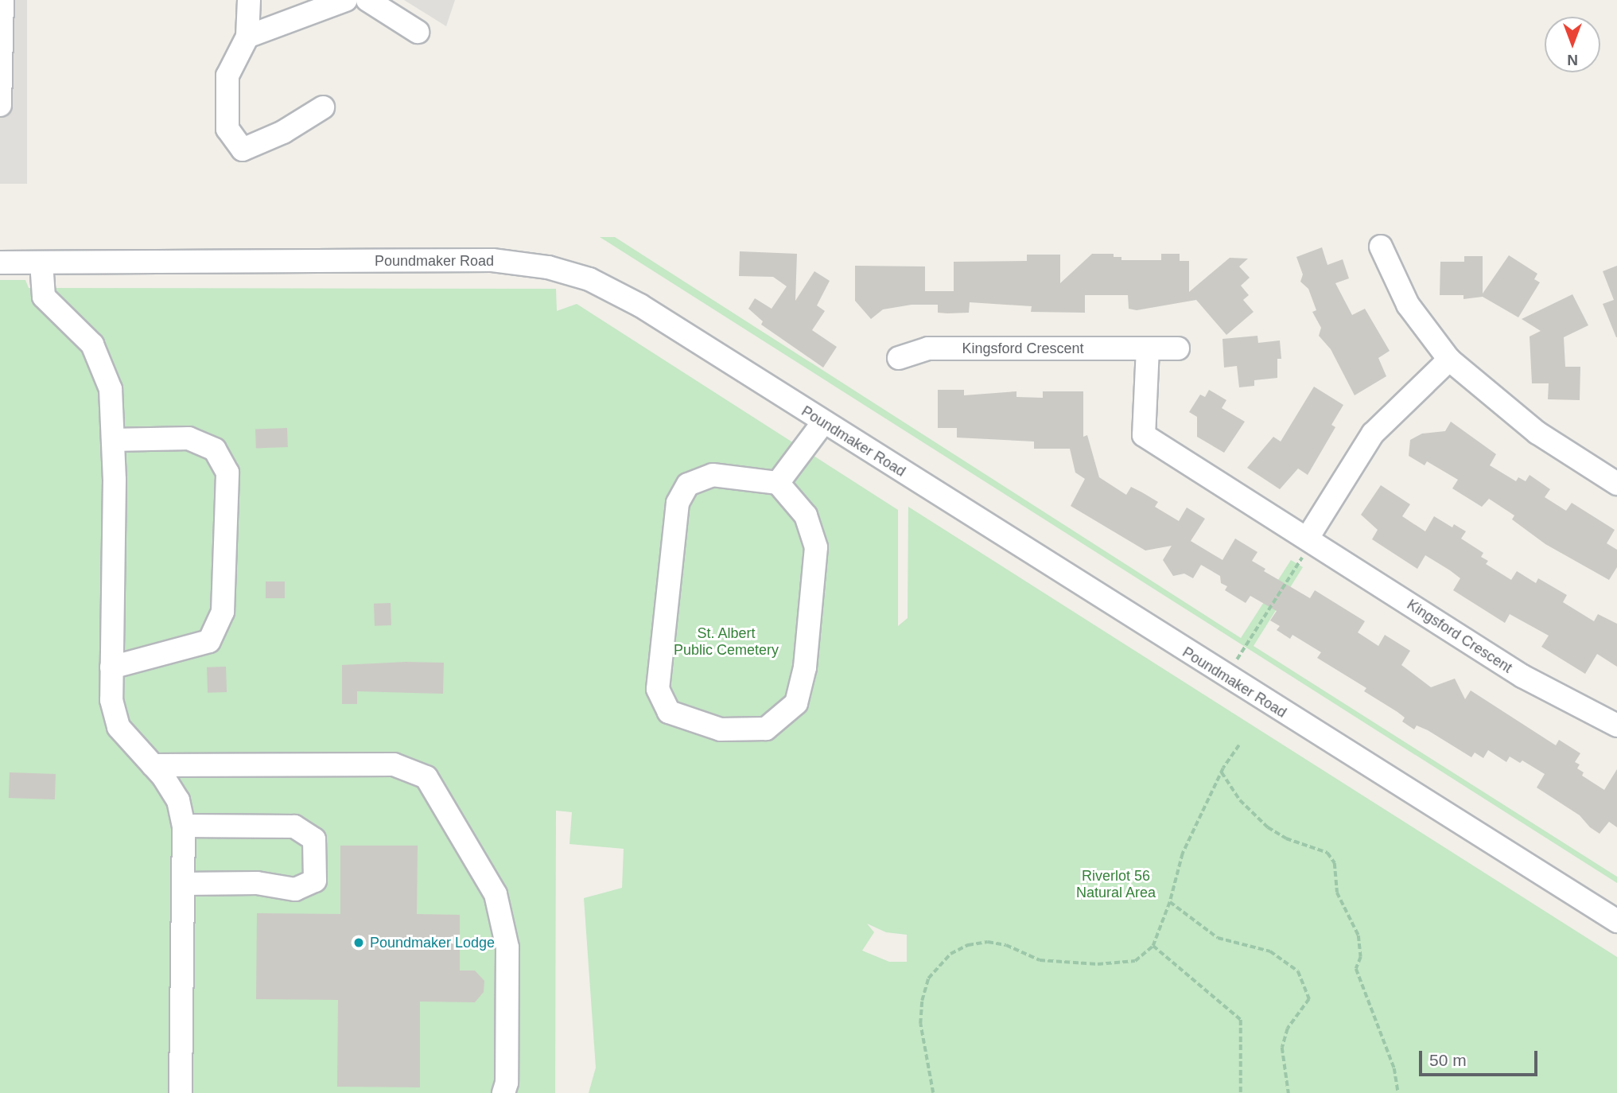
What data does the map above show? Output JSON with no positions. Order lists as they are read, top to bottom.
{
  "streets": {
    "street": ["Poundmaker Road", "Kingsford Crescent"]
  },
  "parks": ["St. Albert Public Cemetery", "Riverlot 56 Natural Area"],
  "places": ["Poundmaker Lodge"],
  "scale_bar": "50 m",
  "north": "bottom"
}
